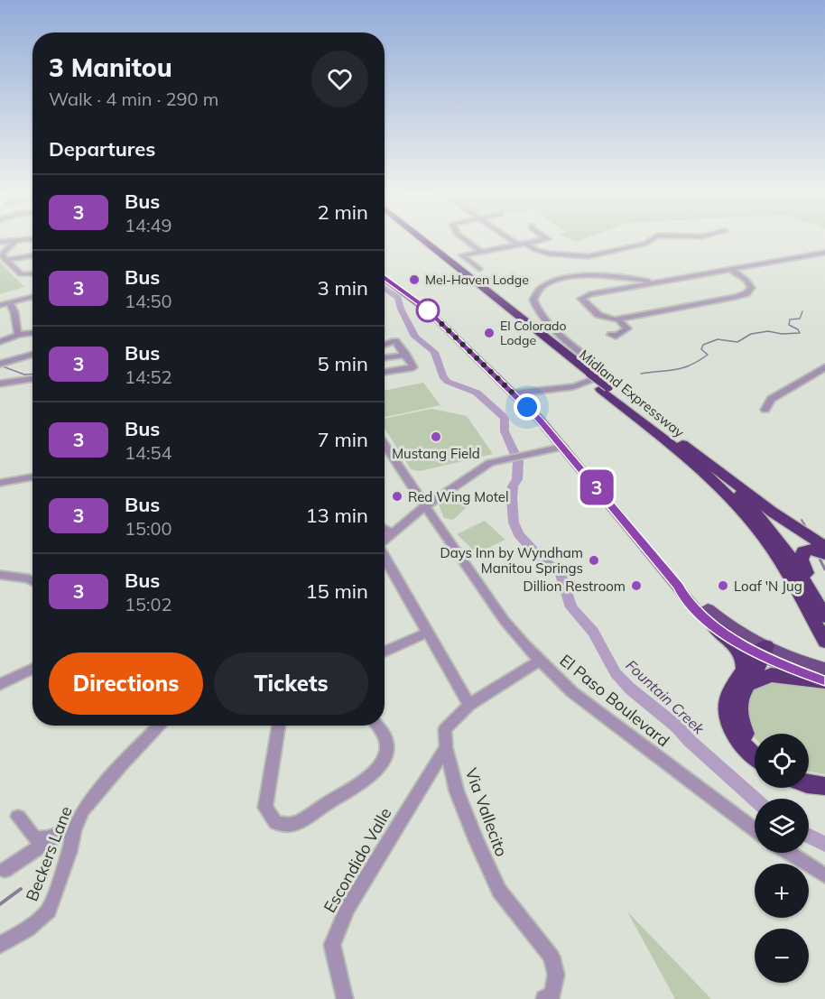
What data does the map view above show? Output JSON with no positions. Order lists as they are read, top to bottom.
{
  "streets": {
    "highway": ["Midland Expressway"],
    "street": [
      "El Paso Boulevard",
      "Via Vallecito",
      "Beckers Lane",
      "Escondido Valle"
    ]
  },
  "crossings": [
    ["El Paso Boulevard", "Via Vallecito"],
    ["Via Vallecito", "Escondido Valle"]
  ],
  "water": ["Fountain Creek"],
  "places": [
    "Mel-Haven Lodge",
    "El Colorado Lodge",
    "Mustang Field",
    "Red Wing Motel",
    "Days Inn by Wyndham Manitou Springs",
    "Dillion Restroom",
    "Loaf 'N Jug"
  ],
  "lines": ["bus line 3"],
  "page": {
    "on_map": "3",
    "heading": [
      ["3 Manitou", "Walk · 4 min · 290 m"],
      "Departures"
    ],
    "list": [
      {
        "mark": "3",
        "name": "Bus",
        "note": "14:49",
        "value": "2 min"
      },
      {
        "mark": "3",
        "name": "Bus",
        "note": "14:50",
        "value": "3 min"
      },
      {
        "mark": "3",
        "name": "Bus",
        "note": "14:52",
        "value": "5 min"
      },
      {
        "mark": "3",
        "name": "Bus",
        "note": "14:54",
        "value": "7 min"
      },
      {
        "mark": "3",
        "name": "Bus",
        "note": "15:00",
        "value": "13 min"
      },
      {
        "mark": "3",
        "name": "Bus",
        "note": "15:02",
        "value": "15 min"
      }
    ],
    "buttons": ["Directions", "Tickets"],
    "map_buttons": ["+", "−"]
  }
}
